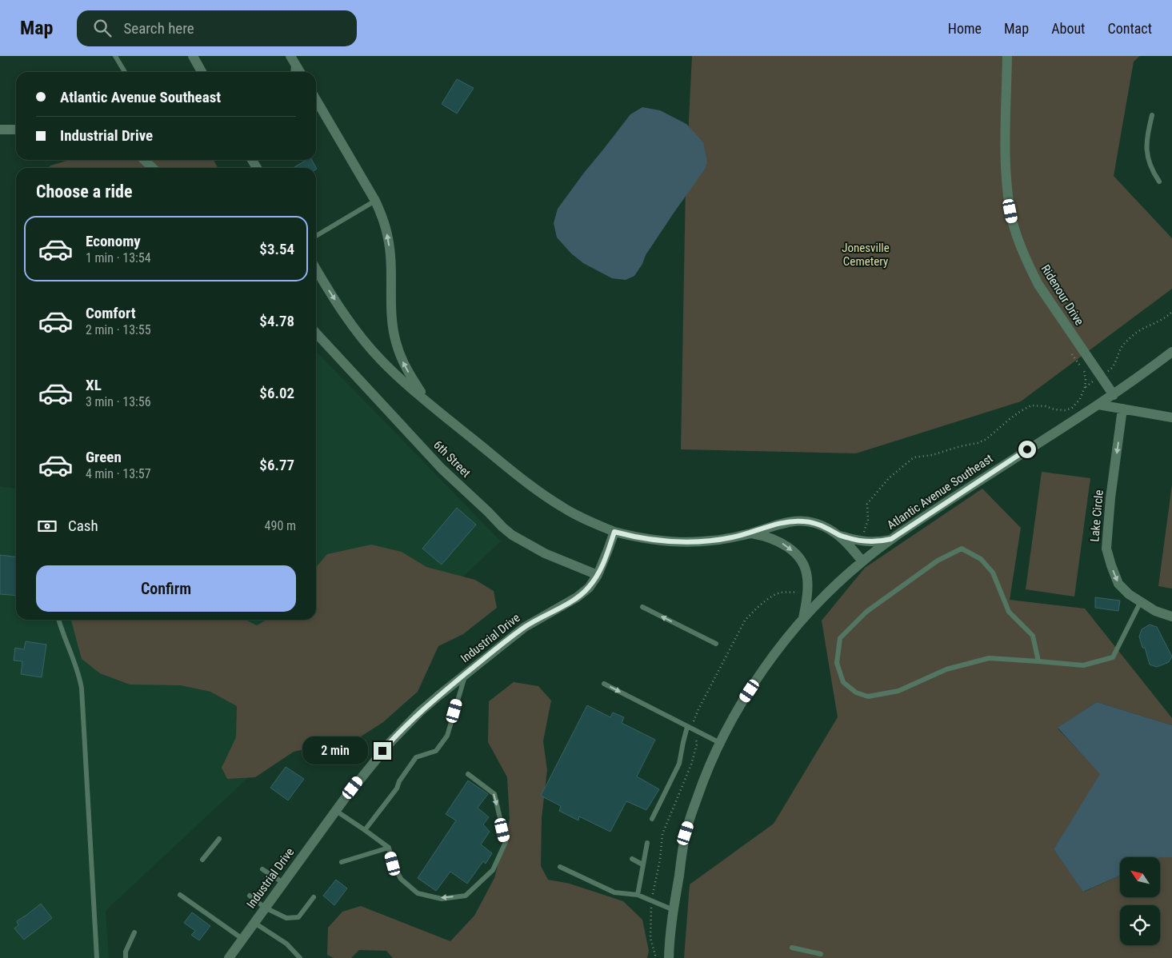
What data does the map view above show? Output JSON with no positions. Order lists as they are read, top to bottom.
{
  "streets": {
    "street": [
      "Ridenour Drive",
      "6th Street",
      "Atlantic Avenue Southeast",
      "Lake Circle",
      "Industrial Drive"
    ]
  },
  "crossings": [
    ["Ridenour Drive", "Atlantic Avenue Southeast"],
    ["6th Street", "Industrial Drive"]
  ],
  "one_way": ["Lake Circle"],
  "parks": ["Jonesville Cemetery"],
  "north": "top left",
  "page": {
    "header": "Map",
    "search": "Search here",
    "nav": [
      "Home",
      "Map",
      "About",
      "Contact"
    ],
    "banner": ["Atlantic Avenue Southeast", "Industrial Drive"],
    "heading": "Choose a ride",
    "list": [
      {
        "name": "Economy",
        "note": "1 min · 13:54",
        "value": "$3.54"
      },
      {
        "name": "Comfort",
        "note": "2 min · 13:55",
        "value": "$4.78"
      },
      {
        "name": "XL",
        "note": "3 min · 13:56",
        "value": "$6.02"
      },
      {
        "name": "Green",
        "note": "4 min · 13:57",
        "value": "$6.77"
      }
    ],
    "pay": ["Cash", "490 m"],
    "buttons": "Confirm",
    "bubble": "2 min"
  }
}
